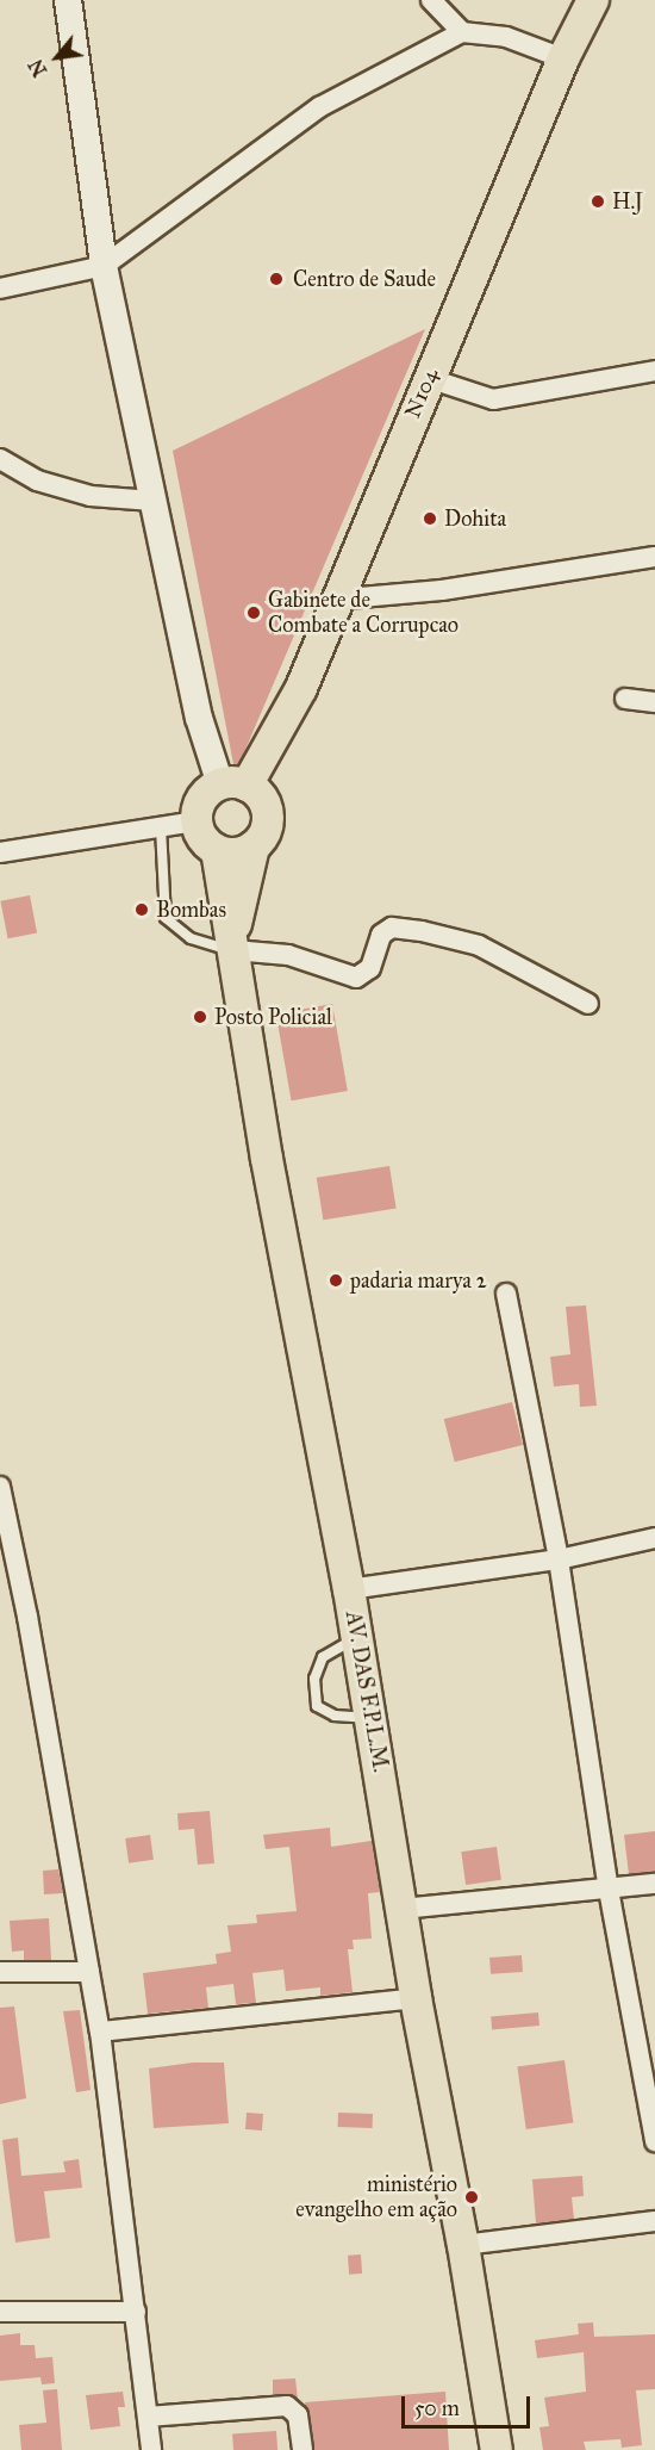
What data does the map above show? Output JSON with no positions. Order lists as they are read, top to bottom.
{
  "streets": {
    "main road": ["N104", "AV. DAS F.P.L.M."]
  },
  "crossings": [
    ["N104", "AV. DAS F.P.L.M."]
  ],
  "places": [
    "H.J",
    "Centro de Saude",
    "Dohita",
    "Gabinete de Combate a Corrupcao",
    "Bombas",
    "Posto Policial",
    "padaria marya 2",
    "ministério evangelho em ação"
  ],
  "scale_bar": "50 m",
  "north": "bottom left"
}
